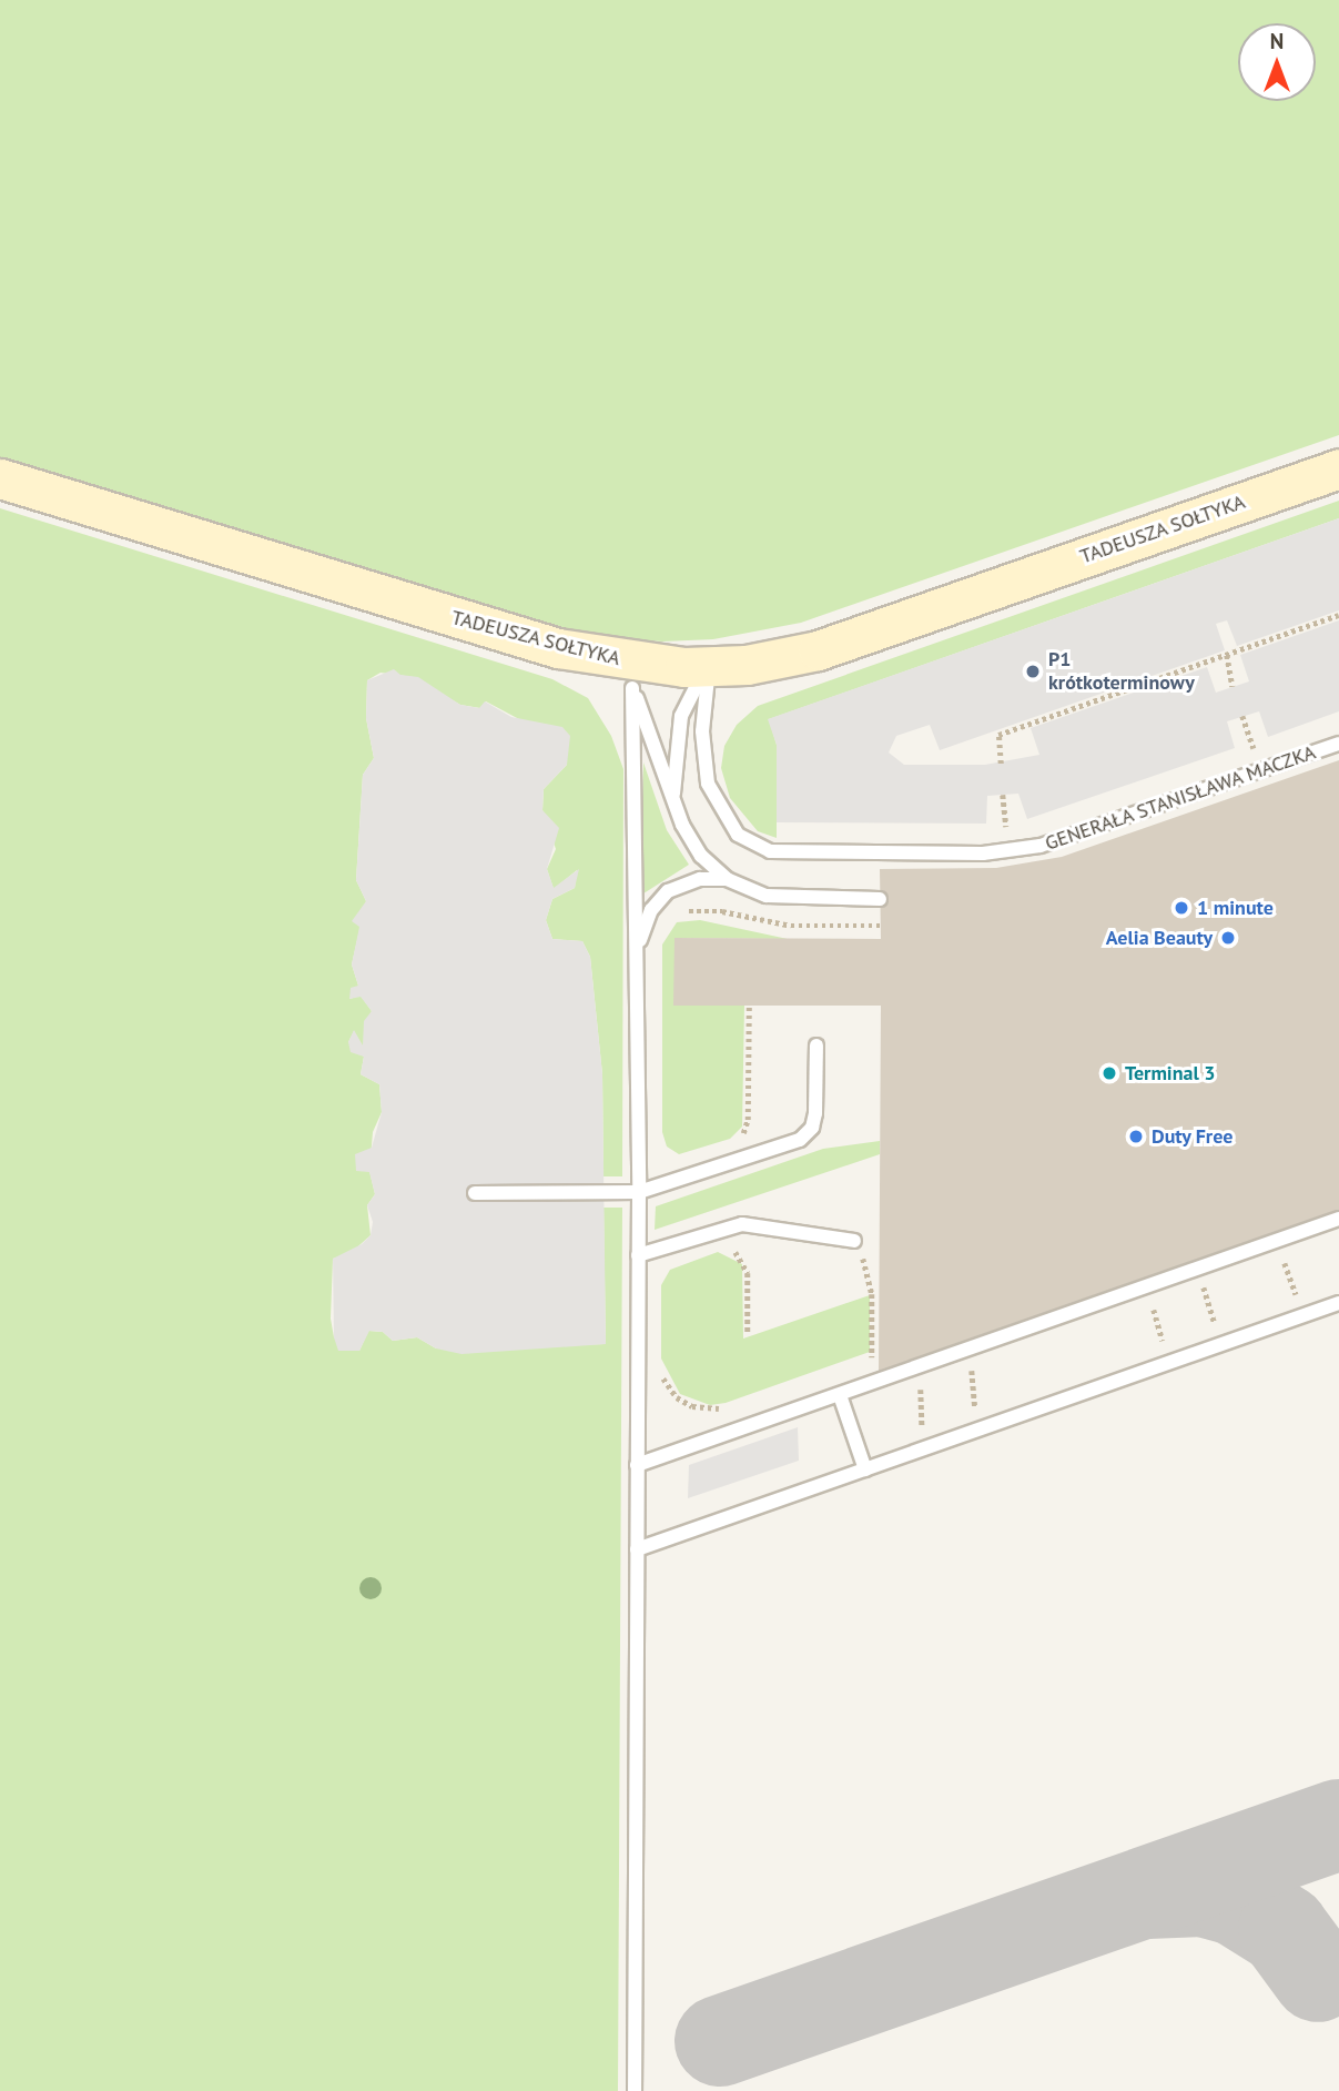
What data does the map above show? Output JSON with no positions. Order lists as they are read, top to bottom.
{
  "streets": {
    "street": ["TADEUSZA SOŁTYKA"],
    "lane": ["GENERAŁA STANISŁAWA MACZKA"]
  },
  "crossings": [
    ["TADEUSZA SOŁTYKA", "GENERAŁA STANISŁAWA MACZKA"]
  ],
  "places": [
    "P1 krótkoterminowy",
    "1 minute",
    "Aelia Beauty",
    "Terminal 3",
    "Duty Free"
  ],
  "north": "top"
}
